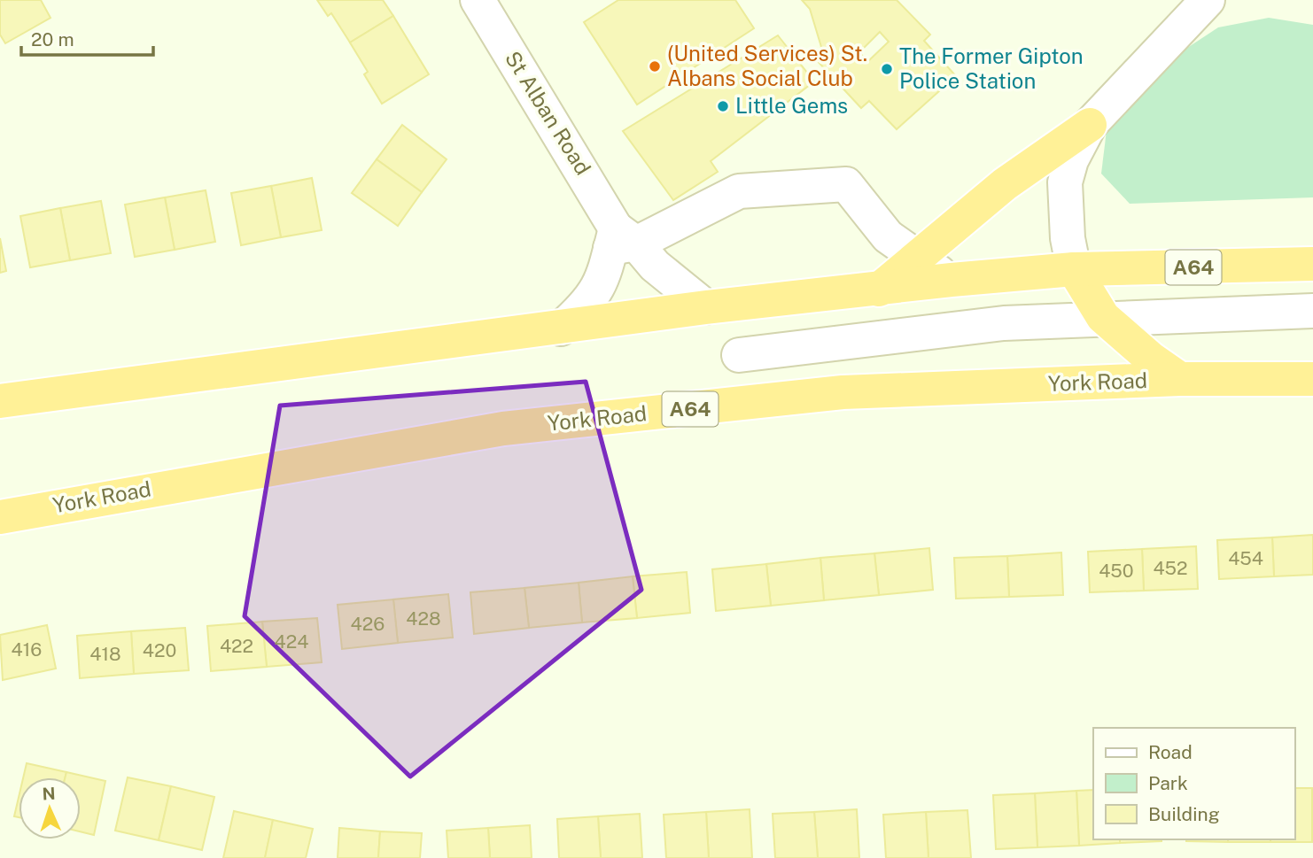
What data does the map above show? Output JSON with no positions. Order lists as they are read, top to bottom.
{
  "streets": {
    "highway": ["A64", "York Road"],
    "street": ["St Alban Road"]
  },
  "crossings": [
    ["St Alban Road", "A64"]
  ],
  "places": ["(United Services) St. Albans Social Club", "The Former Gipton Police Station", "Little Gems"],
  "house_numbers": [
    "454",
    "452",
    "450",
    "428",
    "426",
    "424",
    "422",
    "416",
    "420",
    "418"
  ],
  "legend": ["Road", "Park", "Building"],
  "scale_bar": "20 m",
  "north": "top"
}
